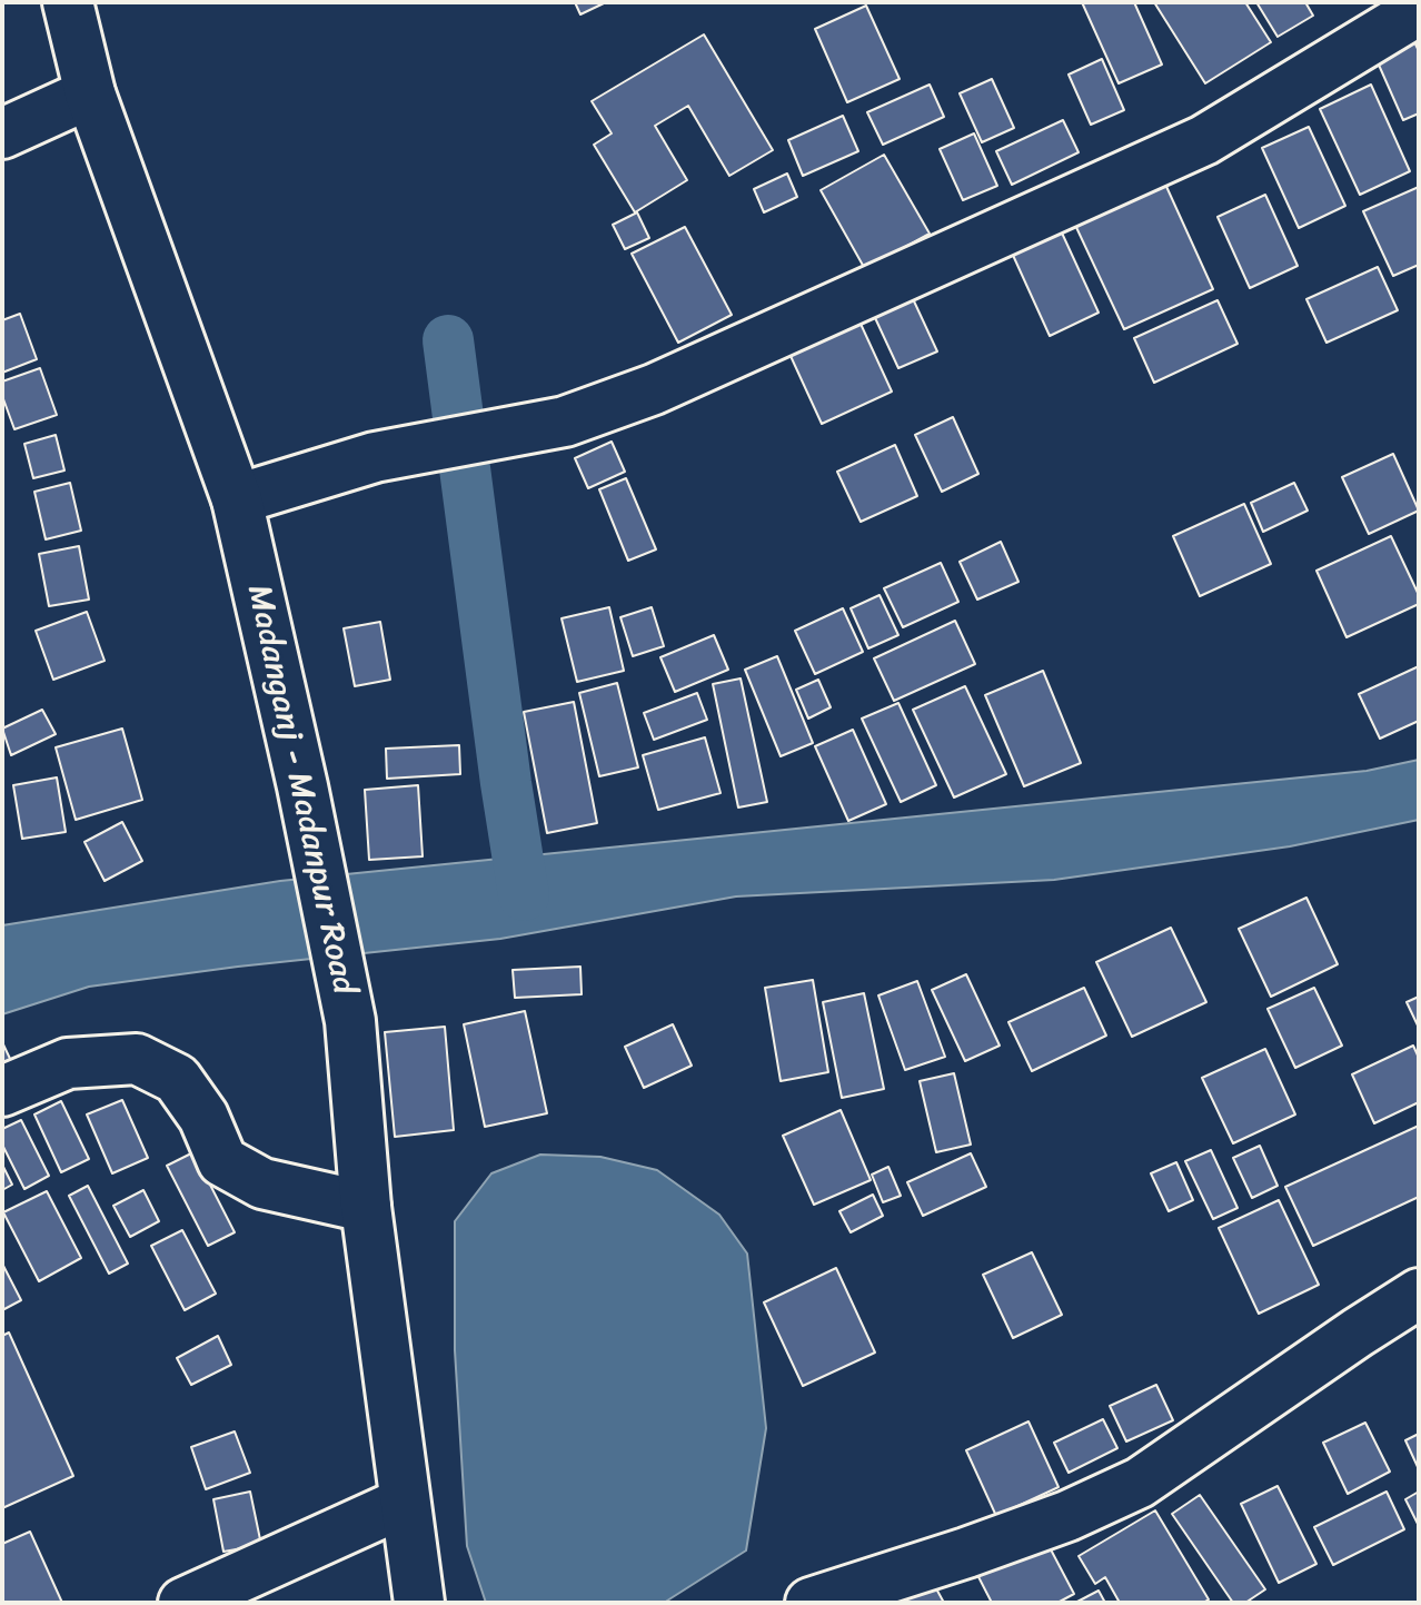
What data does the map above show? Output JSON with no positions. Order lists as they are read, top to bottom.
{
  "streets": {
    "street": ["Madanganj - Madanpur Road"]
  }
}
